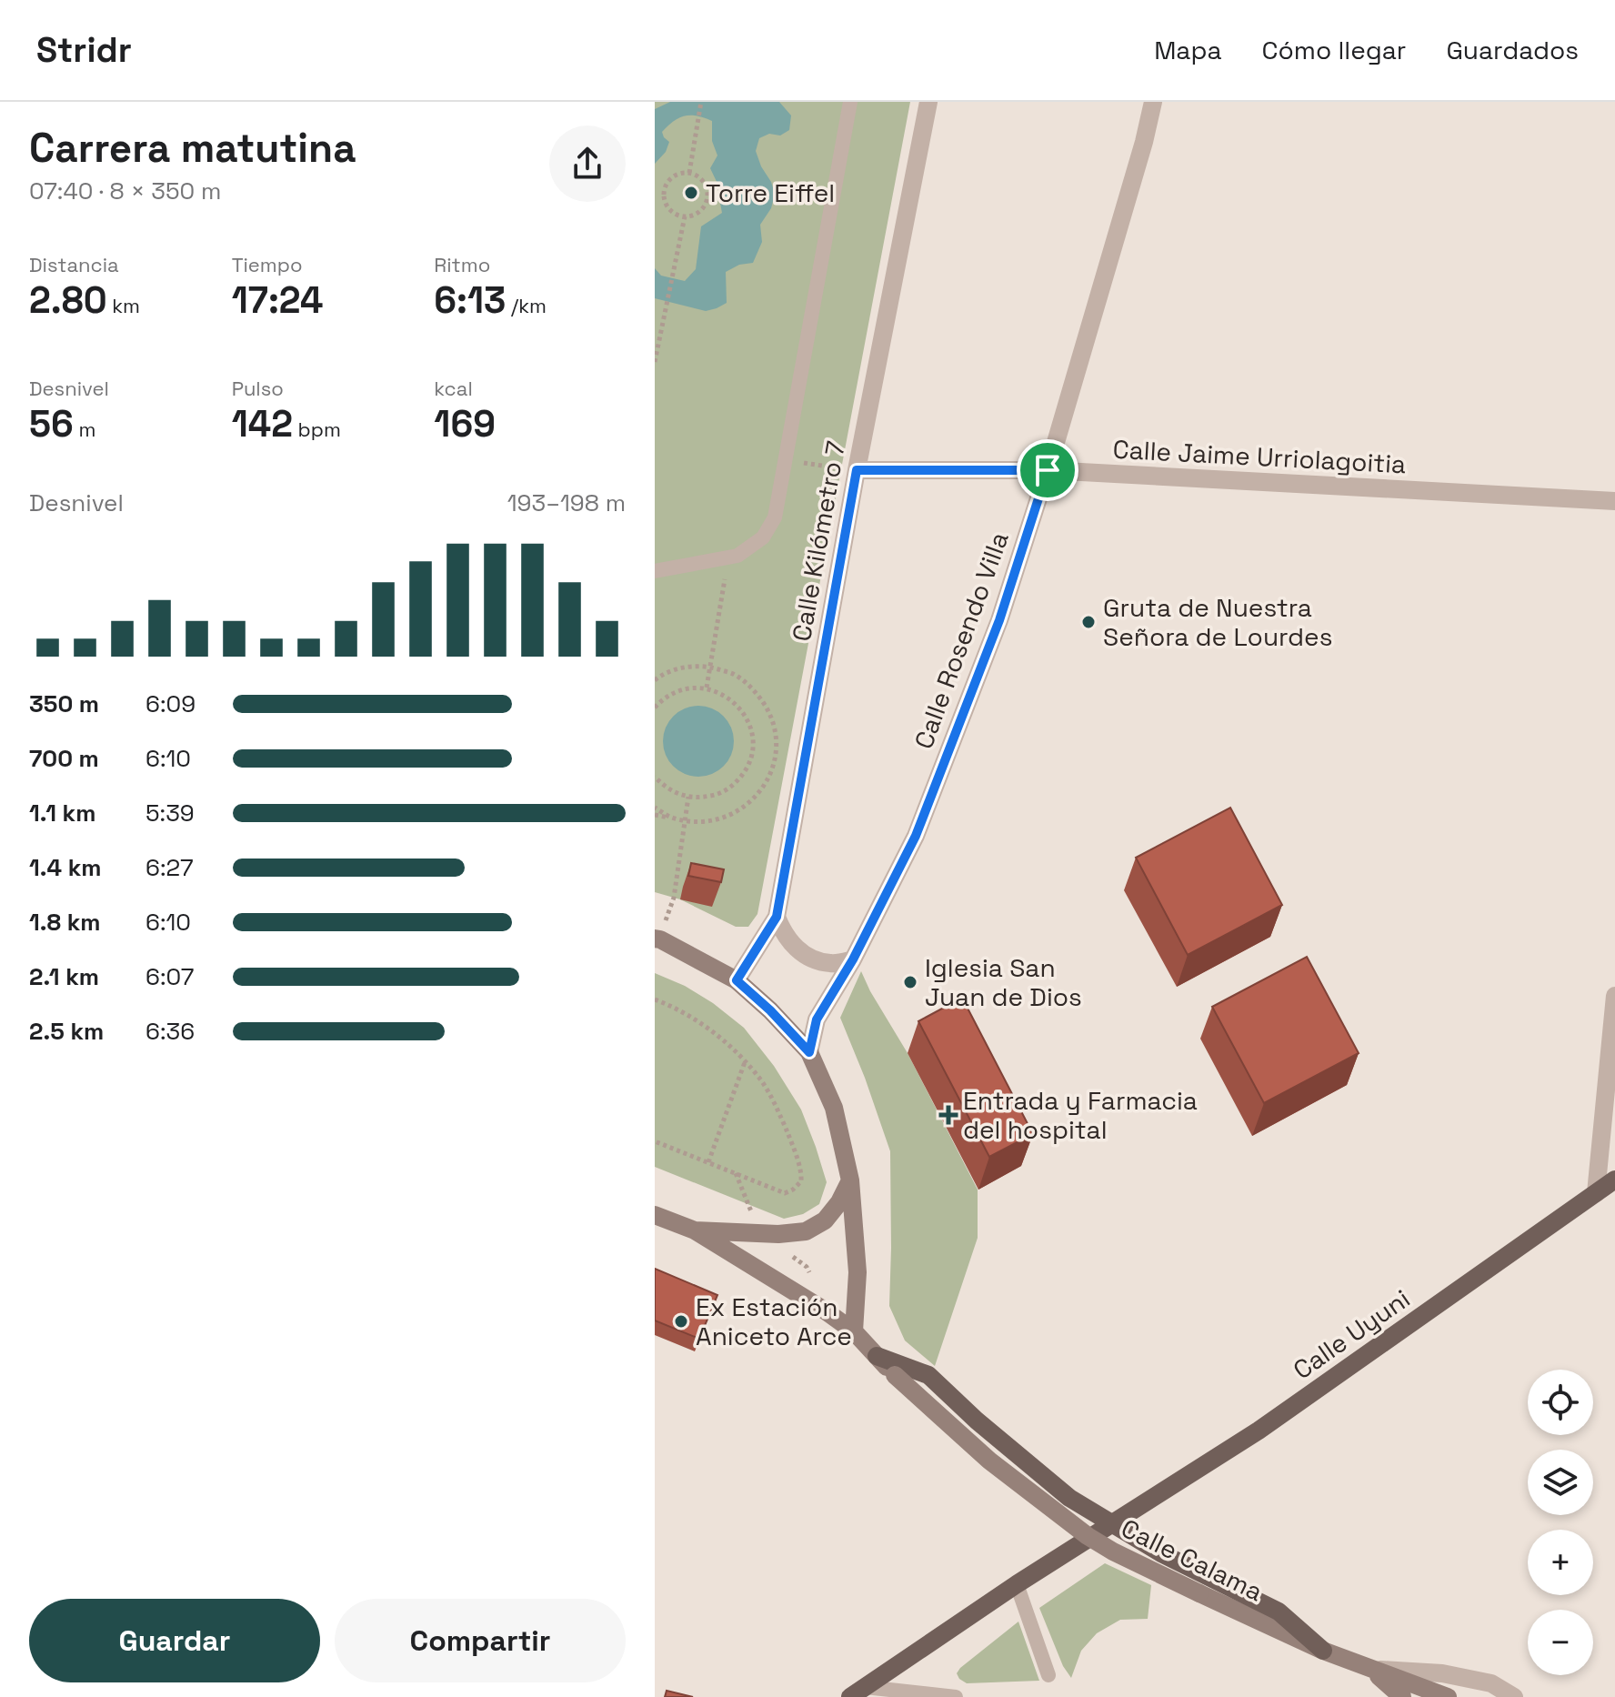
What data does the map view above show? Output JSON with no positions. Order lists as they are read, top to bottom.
{
  "streets": {
    "main road": ["Calle Uyuni", "Calle Calama"],
    "street": ["Calle Jaime Urriolagoitia", "Calle Kilómetro 7", "Calle Rosendo Villa"]
  },
  "crossings": [
    ["Calle Jaime Urriolagoitia", "Calle Kilómetro 7"],
    ["Calle Jaime Urriolagoitia", "Calle Rosendo Villa"]
  ],
  "places": {
    "other": [
      "Torre Eiffel",
      "Gruta de Nuestra Señora de Lourdes",
      "Iglesia San Juan de Dios",
      "Ex Estación Aniceto Arce"
    ],
    "health": ["Entrada y Farmacia del hospital"]
  },
  "page": {
    "header": "Stridr",
    "nav": ["Mapa", "Cómo llegar", "Guardados"],
    "heading": ["Carrera matutina", "07:40 · 8 × 350 m"],
    "stats": [
      ["Distancia", "2.80 km"],
      ["Tiempo", "17:24"],
      ["Ritmo", "6:13 /km"],
      ["Desnivel", "56 m"],
      ["Pulso", "142 bpm"],
      ["kcal", "169"]
    ],
    "chart": ["Desnivel", "193–198 m"],
    "list": [
      {
        "name": "350 m",
        "note": "6:09"
      },
      {
        "name": "700 m",
        "note": "6:10"
      },
      {
        "name": "1.1 km",
        "note": "5:39"
      },
      {
        "name": "1.4 km",
        "note": "6:27"
      },
      {
        "name": "1.8 km",
        "note": "6:10"
      },
      {
        "name": "2.1 km",
        "note": "6:07"
      },
      {
        "name": "2.5 km",
        "note": "6:36"
      }
    ],
    "map_buttons": ["+", "−"],
    "buttons": ["Guardar", "Compartir"]
  }
}
